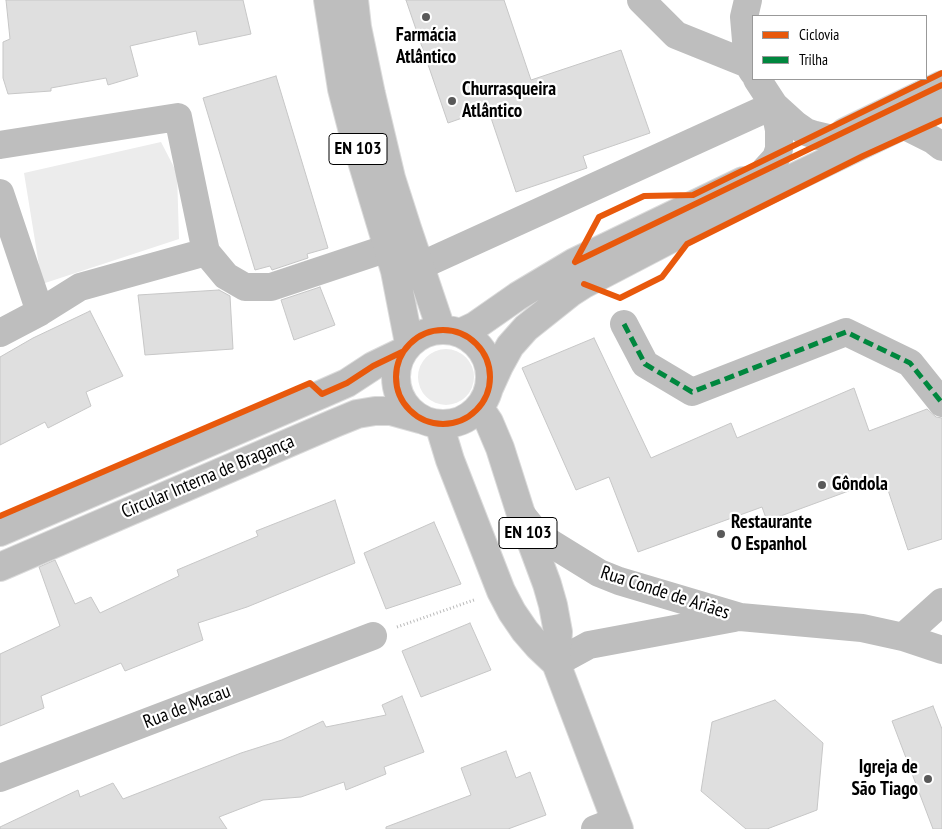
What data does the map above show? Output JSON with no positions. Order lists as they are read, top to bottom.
{
  "streets": {
    "main road": [
      "EN 103",
      "Circular Interna de Bragança",
      "Rua Conde de Ariães",
      "Rua de Macau"
    ]
  },
  "crossings": [
    ["EN 103", "Circular Interna de Bragança"],
    ["EN 103", "Rua Conde de Ariães"]
  ],
  "places": [
    "Farmácia Atlântico",
    "Churrasqueira Atlântico",
    "Gôndola",
    "Restaurante O Espanhol",
    "Igreja de São Tiago"
  ],
  "legend": ["Ciclovia", "Trilha"]
}
